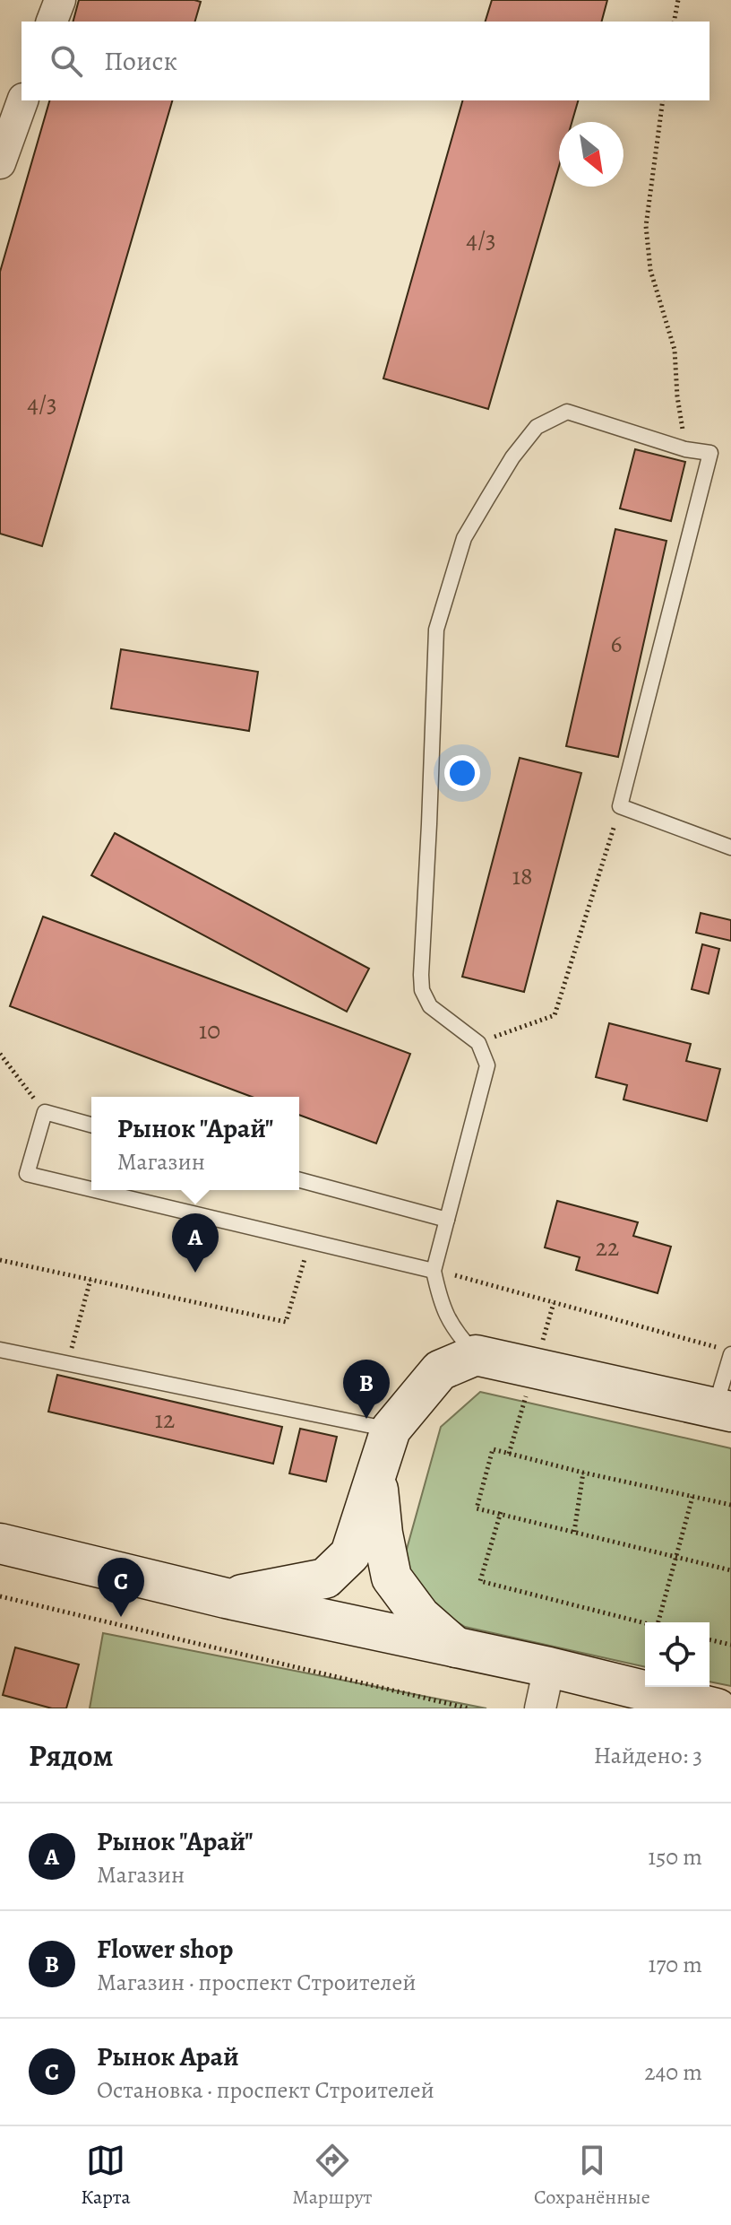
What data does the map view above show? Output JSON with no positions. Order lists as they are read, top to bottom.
{
  "house_numbers": [
    "4/3",
    "4/3",
    "6",
    "18",
    "10",
    "22",
    "12"
  ],
  "north": "bottom right",
  "page": {
    "search": "Поиск",
    "popup": ["Рынок \"Арай\"", "Магазин"],
    "pins": ["A", "B", "C"],
    "heading": ["Рядом", "Найдено: 3"],
    "list": [
      {
        "mark": "A",
        "name": "Рынок \"Арай\"",
        "note": "Магазин",
        "value": "150 m"
      },
      {
        "mark": "B",
        "name": "Flower shop",
        "note": "Магазин · проспект Строителей",
        "value": "170 m"
      },
      {
        "mark": "C",
        "name": "Рынок Арай",
        "note": "Остановка · проспект Строителей",
        "value": "240 m"
      }
    ],
    "nav": ["Карта", "Маршрут", "Сохранённые"]
  }
}
